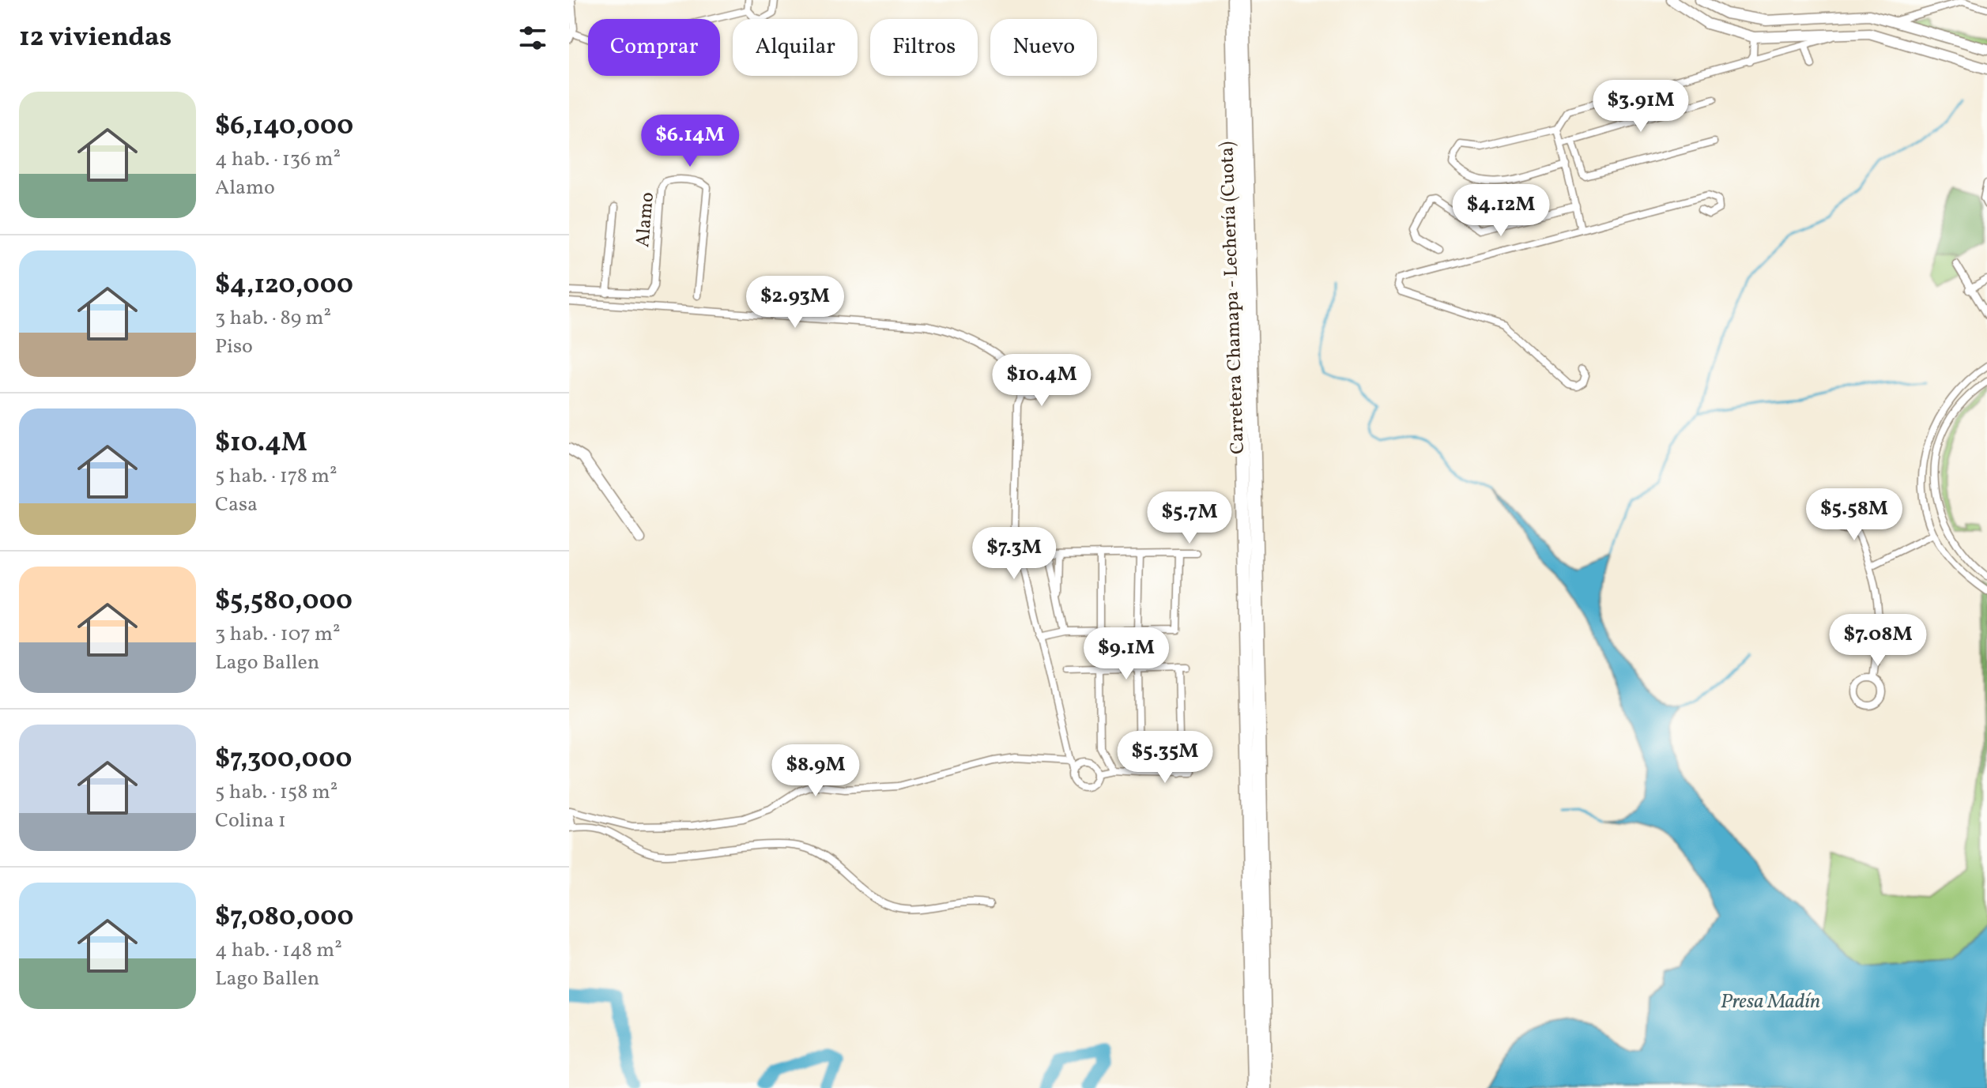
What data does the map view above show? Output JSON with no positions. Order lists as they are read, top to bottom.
{
  "streets": {
    "highway": ["Carretera Chamapa - Lechería (Cuota)"],
    "street": ["Alamo"]
  },
  "water": ["Presa Madín"],
  "page": {
    "heading": "12 viviendas",
    "chip": [
      "Comprar",
      "Alquilar",
      "Filtros",
      "Nuevo"
    ],
    "list": [
      {
        "name": "$6,140,000",
        "note": "4 hab. · 136 m² · Alamo"
      },
      {
        "name": "$4,120,000",
        "note": "3 hab. · 89 m² · Piso"
      },
      {
        "name": "$10.4M",
        "note": "5 hab. · 178 m² · Casa"
      },
      {
        "name": "$5,580,000",
        "note": "3 hab. · 107 m² · Lago Ballen"
      },
      {
        "name": "$7,300,000",
        "note": "5 hab. · 158 m² · Colina 1"
      },
      {
        "name": "$7,080,000",
        "note": "4 hab. · 148 m² · Lago Ballen"
      }
    ],
    "price": [
      "$3.91M",
      "$6.14M",
      "$4.12M",
      "$2.93M",
      "$10.4M",
      "$5.58M",
      "$5.7M",
      "$7.3M",
      "$7.08M",
      "$9.1M",
      "$5.35M",
      "$8.9M"
    ]
  }
}
